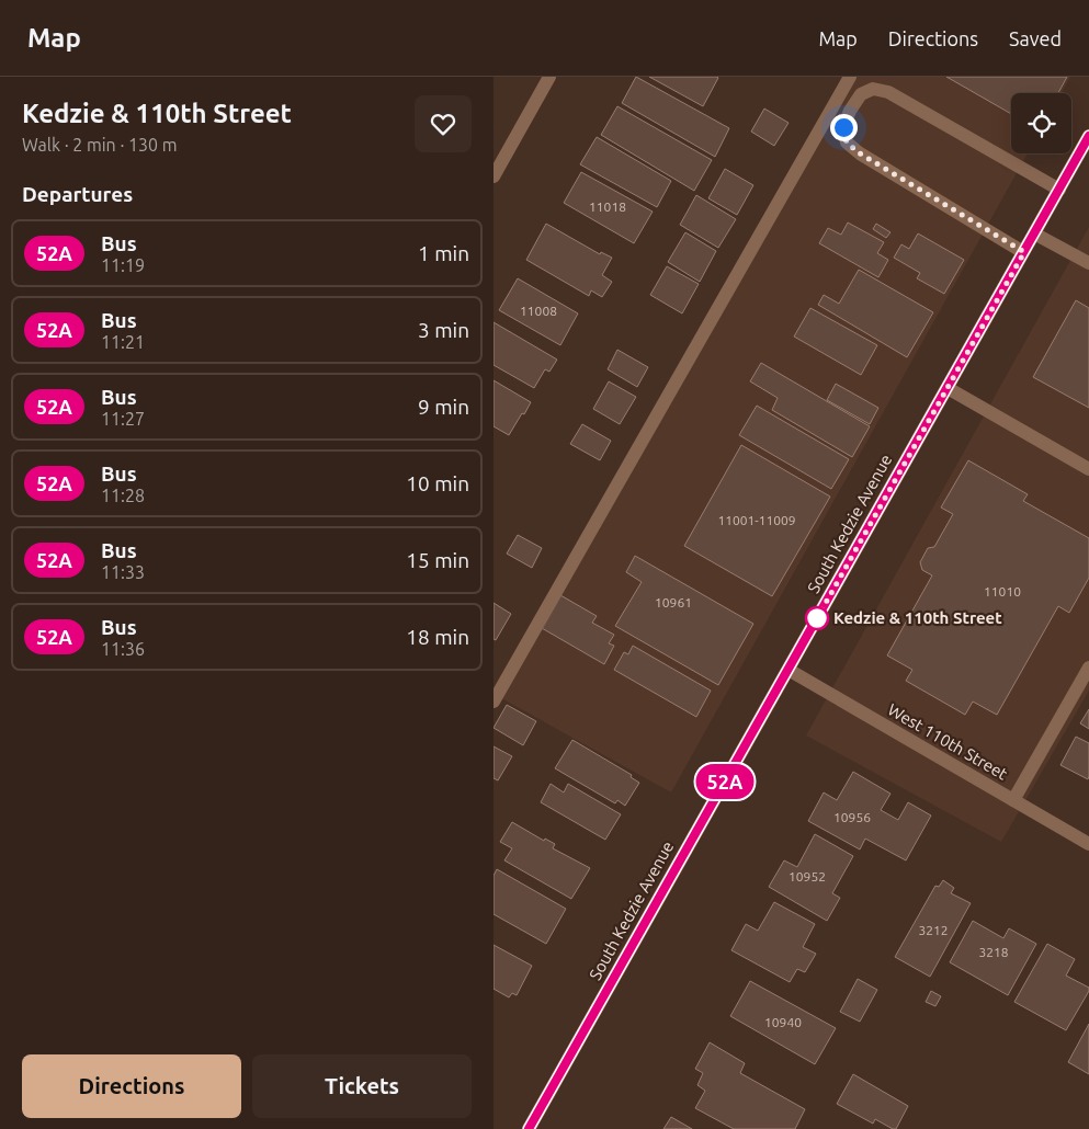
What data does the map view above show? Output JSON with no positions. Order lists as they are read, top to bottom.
{
  "streets": {
    "main road": ["South Kedzie Avenue"],
    "street": ["West 110th Street"]
  },
  "crossings": [
    ["South Kedzie Avenue", "West 110th Street"]
  ],
  "places": ["Kedzie & 110th Street"],
  "lines": ["bus line 52A"],
  "house_numbers": [
    "11018",
    "11008",
    "11001-11009",
    "11010",
    "10961",
    "10956",
    "10952",
    "3212",
    "3218",
    "10940"
  ],
  "page": {
    "header": "Map",
    "nav": ["Map", "Directions", "Saved"],
    "heading": [
      ["Kedzie & 110th Street", "Walk · 2 min · 130 m"],
      "Departures"
    ],
    "on_map": "52A",
    "list": [
      {
        "mark": "52A",
        "name": "Bus",
        "note": "11:19",
        "value": "1 min"
      },
      {
        "mark": "52A",
        "name": "Bus",
        "note": "11:21",
        "value": "3 min"
      },
      {
        "mark": "52A",
        "name": "Bus",
        "note": "11:27",
        "value": "9 min"
      },
      {
        "mark": "52A",
        "name": "Bus",
        "note": "11:28",
        "value": "10 min"
      },
      {
        "mark": "52A",
        "name": "Bus",
        "note": "11:33",
        "value": "15 min"
      },
      {
        "mark": "52A",
        "name": "Bus",
        "note": "11:36",
        "value": "18 min"
      }
    ],
    "buttons": ["Directions", "Tickets"]
  }
}
